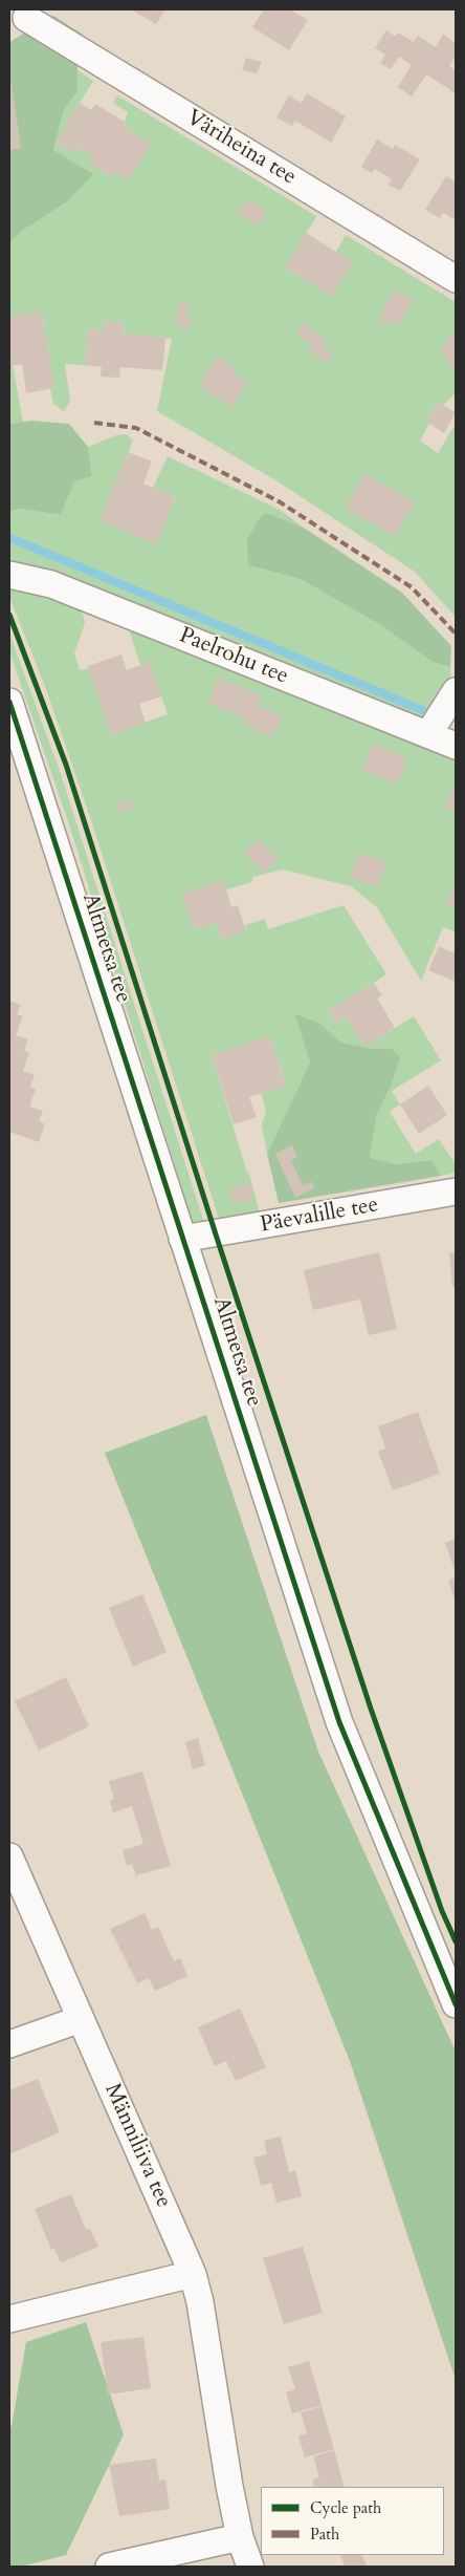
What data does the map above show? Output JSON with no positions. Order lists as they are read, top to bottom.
{
  "streets": {
    "street": [
      "Väriheina tee",
      "Paelrohu tee",
      "Altmetsa tee",
      "Päevalille tee",
      "Männiliiva tee"
    ]
  },
  "crossings": [
    ["Altmetsa tee", "Päevalille tee"]
  ],
  "legend": ["Cycle path", "Path"]
}
